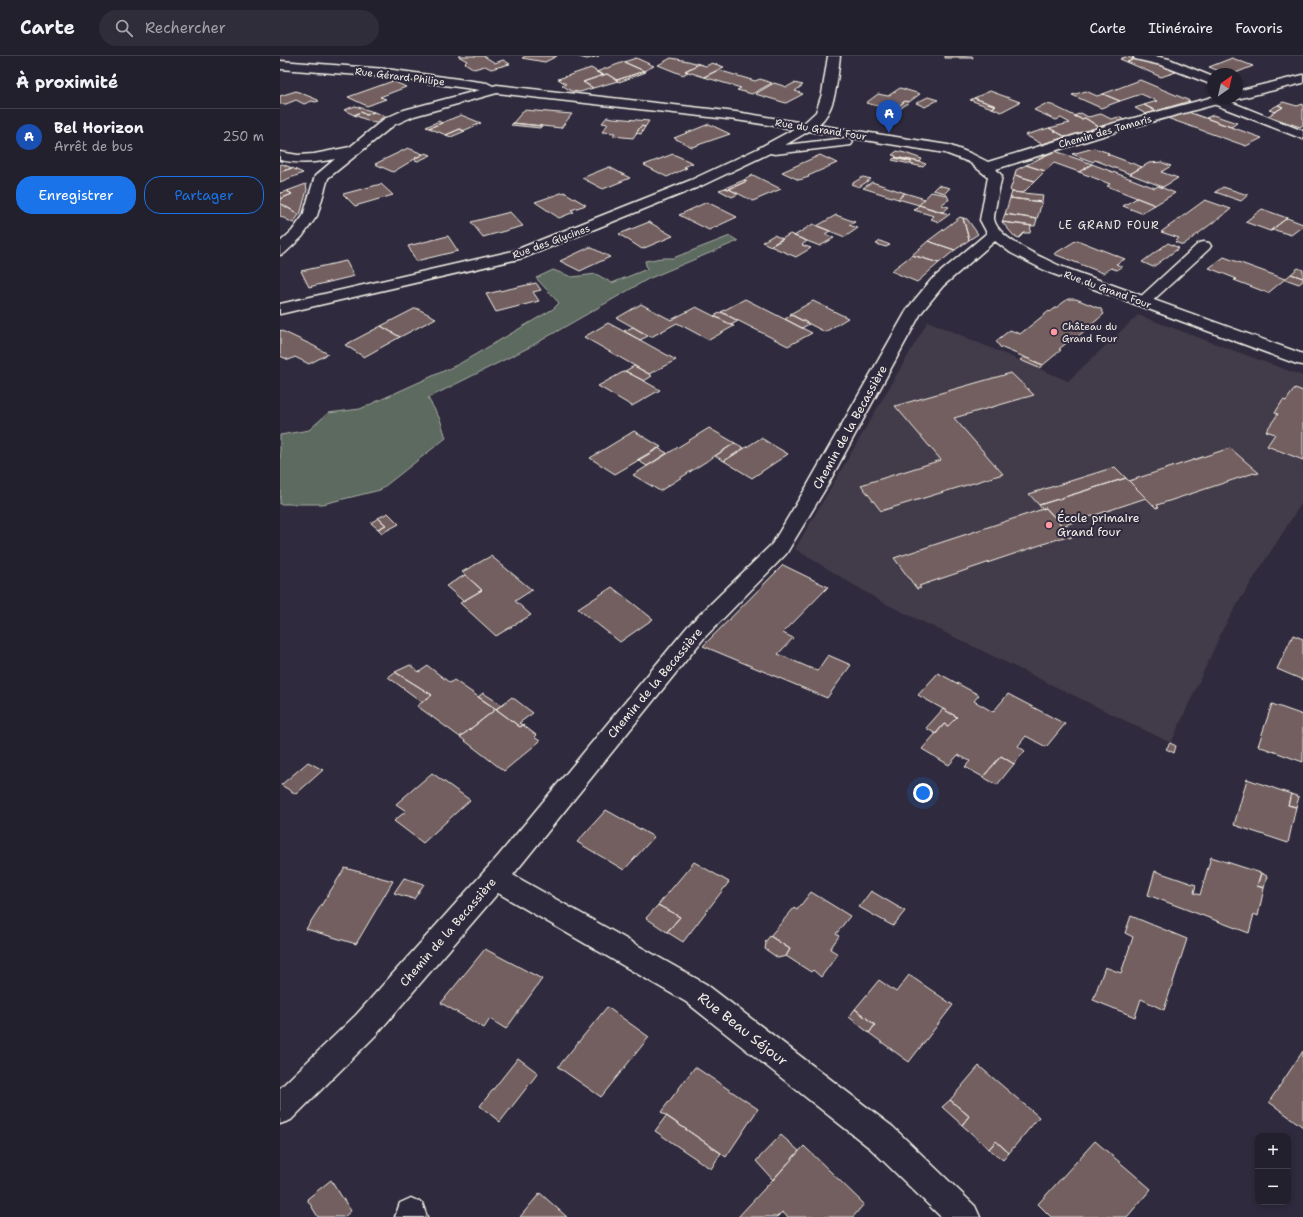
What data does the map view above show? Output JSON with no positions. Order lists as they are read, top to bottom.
{
  "streets": {
    "street": [
      "Rue Gérard Philipe",
      "Rue du Grand Four",
      "Chemin des Tamaris",
      "Rue des Glycines",
      "Chemin de la Becassière",
      "Rue Beau Séjour"
    ]
  },
  "crossings": [
    ["Rue du Grand Four", "Chemin des Tamaris"],
    ["Rue du Grand Four", "Rue des Glycines"],
    ["Rue du Grand Four", "Chemin de la Becassière"],
    ["Chemin de la Becassière", "Rue Beau Séjour"]
  ],
  "districts": ["LE GRAND FOUR"],
  "places": ["Château du Grand Four", "École primaire Grand four"],
  "north": "top right",
  "page": {
    "header": "Carte",
    "search": "Rechercher",
    "nav": ["Carte", "Itinéraire", "Favoris"],
    "heading": "À proximité",
    "pins": "A",
    "list": [
      {
        "mark": "A",
        "name": "Bel Horizon",
        "note": "Arrêt de bus",
        "value": "250 m"
      }
    ],
    "buttons": ["Enregistrer", "Partager"],
    "map_buttons": ["+", "−"]
  }
}
